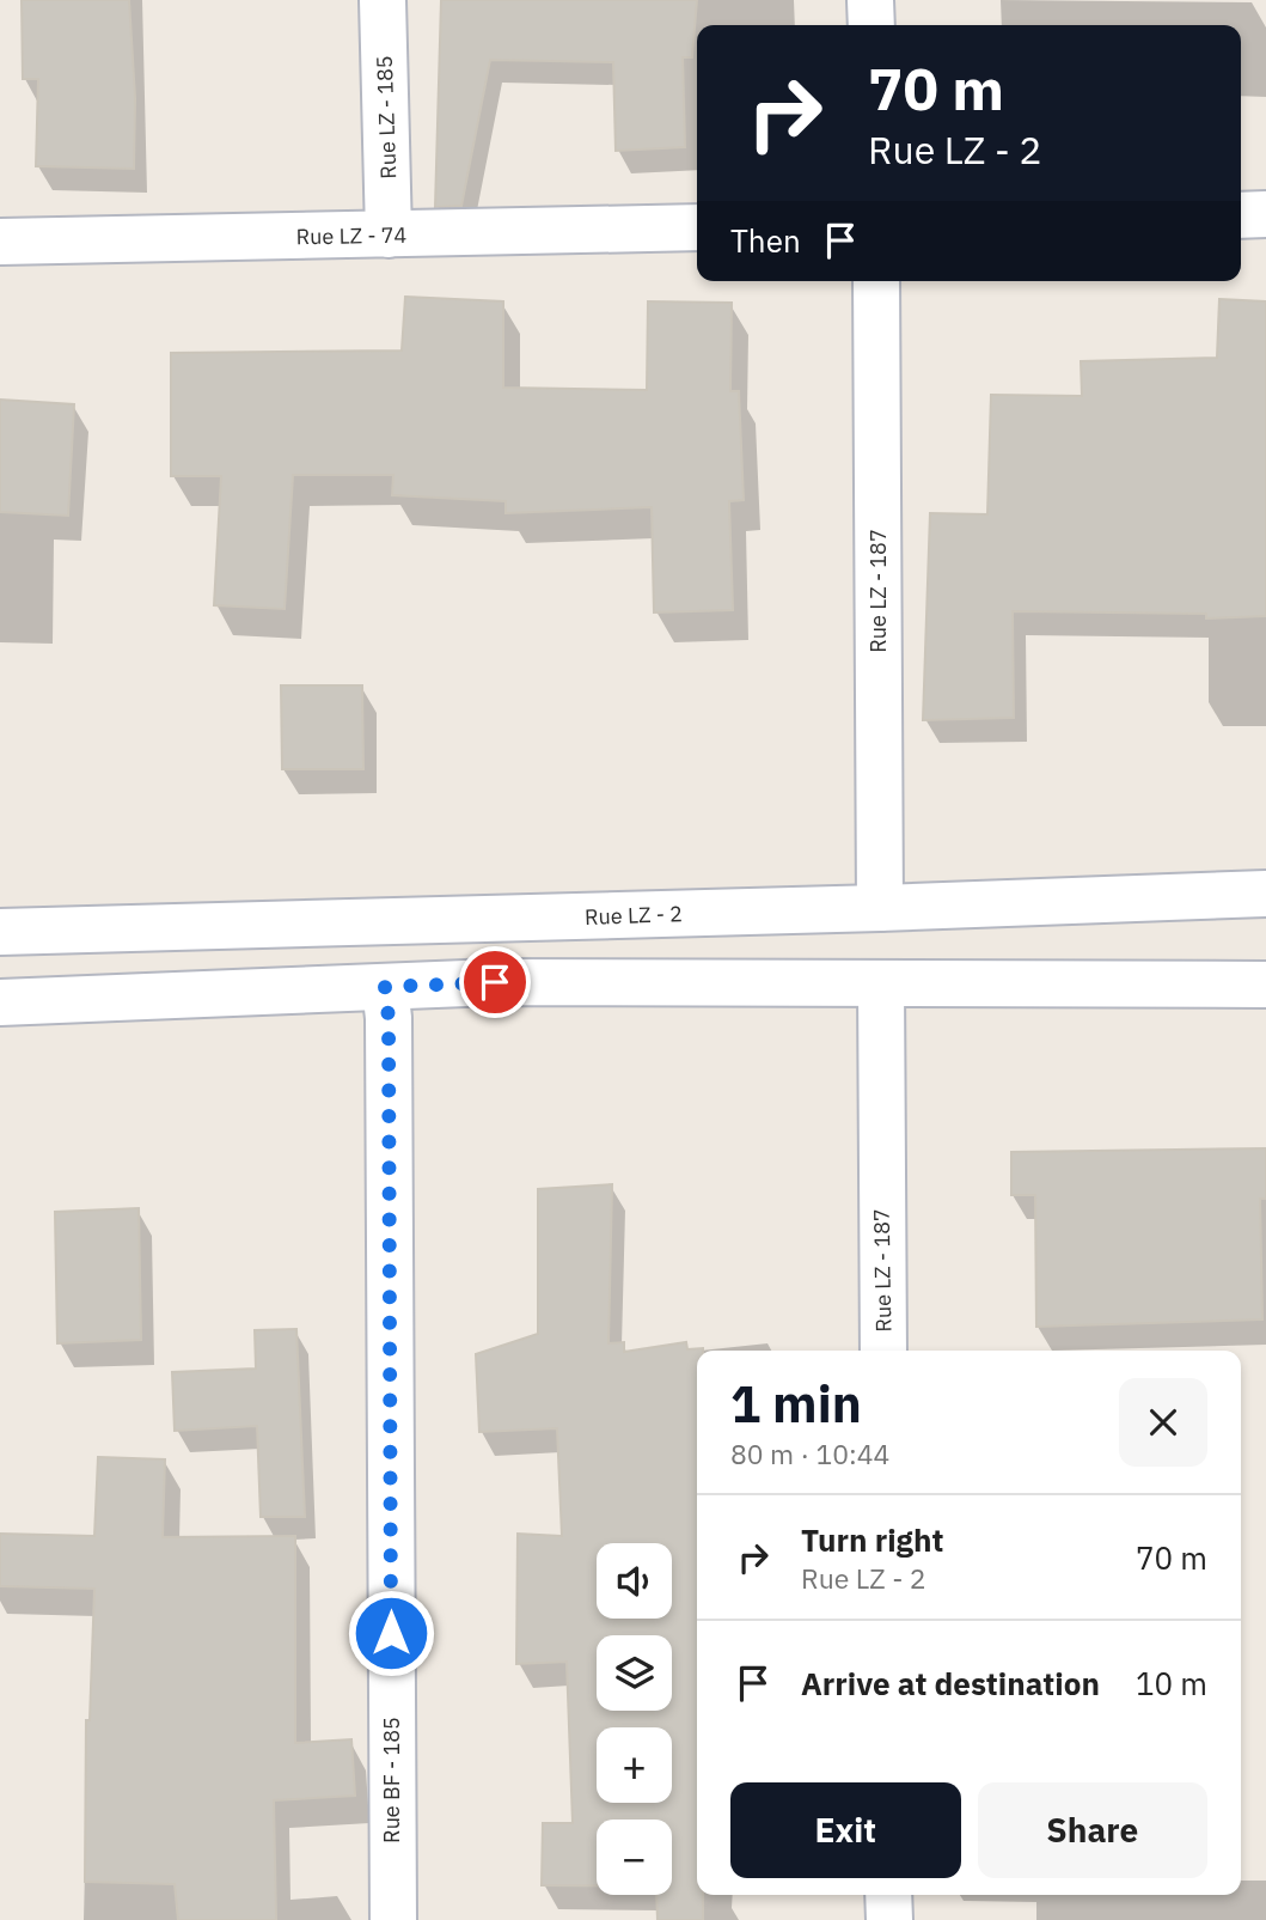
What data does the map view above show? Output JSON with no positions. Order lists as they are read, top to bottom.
{
  "streets": {
    "street": [
      "Rue LZ - 185",
      "Rue LZ - 74",
      "Rue LZ - 187",
      "Rue LZ - 2",
      "Rue BF - 185"
    ]
  },
  "crossings": [
    ["Rue LZ - 185", "Rue LZ - 74"],
    ["Rue LZ - 187", "Rue LZ - 2"]
  ],
  "page": {
    "turn": ["70 m", "Rue LZ - 2"],
    "then": "Then",
    "heading": ["1 min", "80 m · 10:44"],
    "list": [
      {
        "name": "Turn right",
        "note": "Rue LZ - 2",
        "value": "70 m"
      },
      {
        "name": "Arrive at destination",
        "value": "10 m"
      }
    ],
    "map_buttons": ["+", "−"],
    "buttons": ["Exit", "Share"]
  }
}
